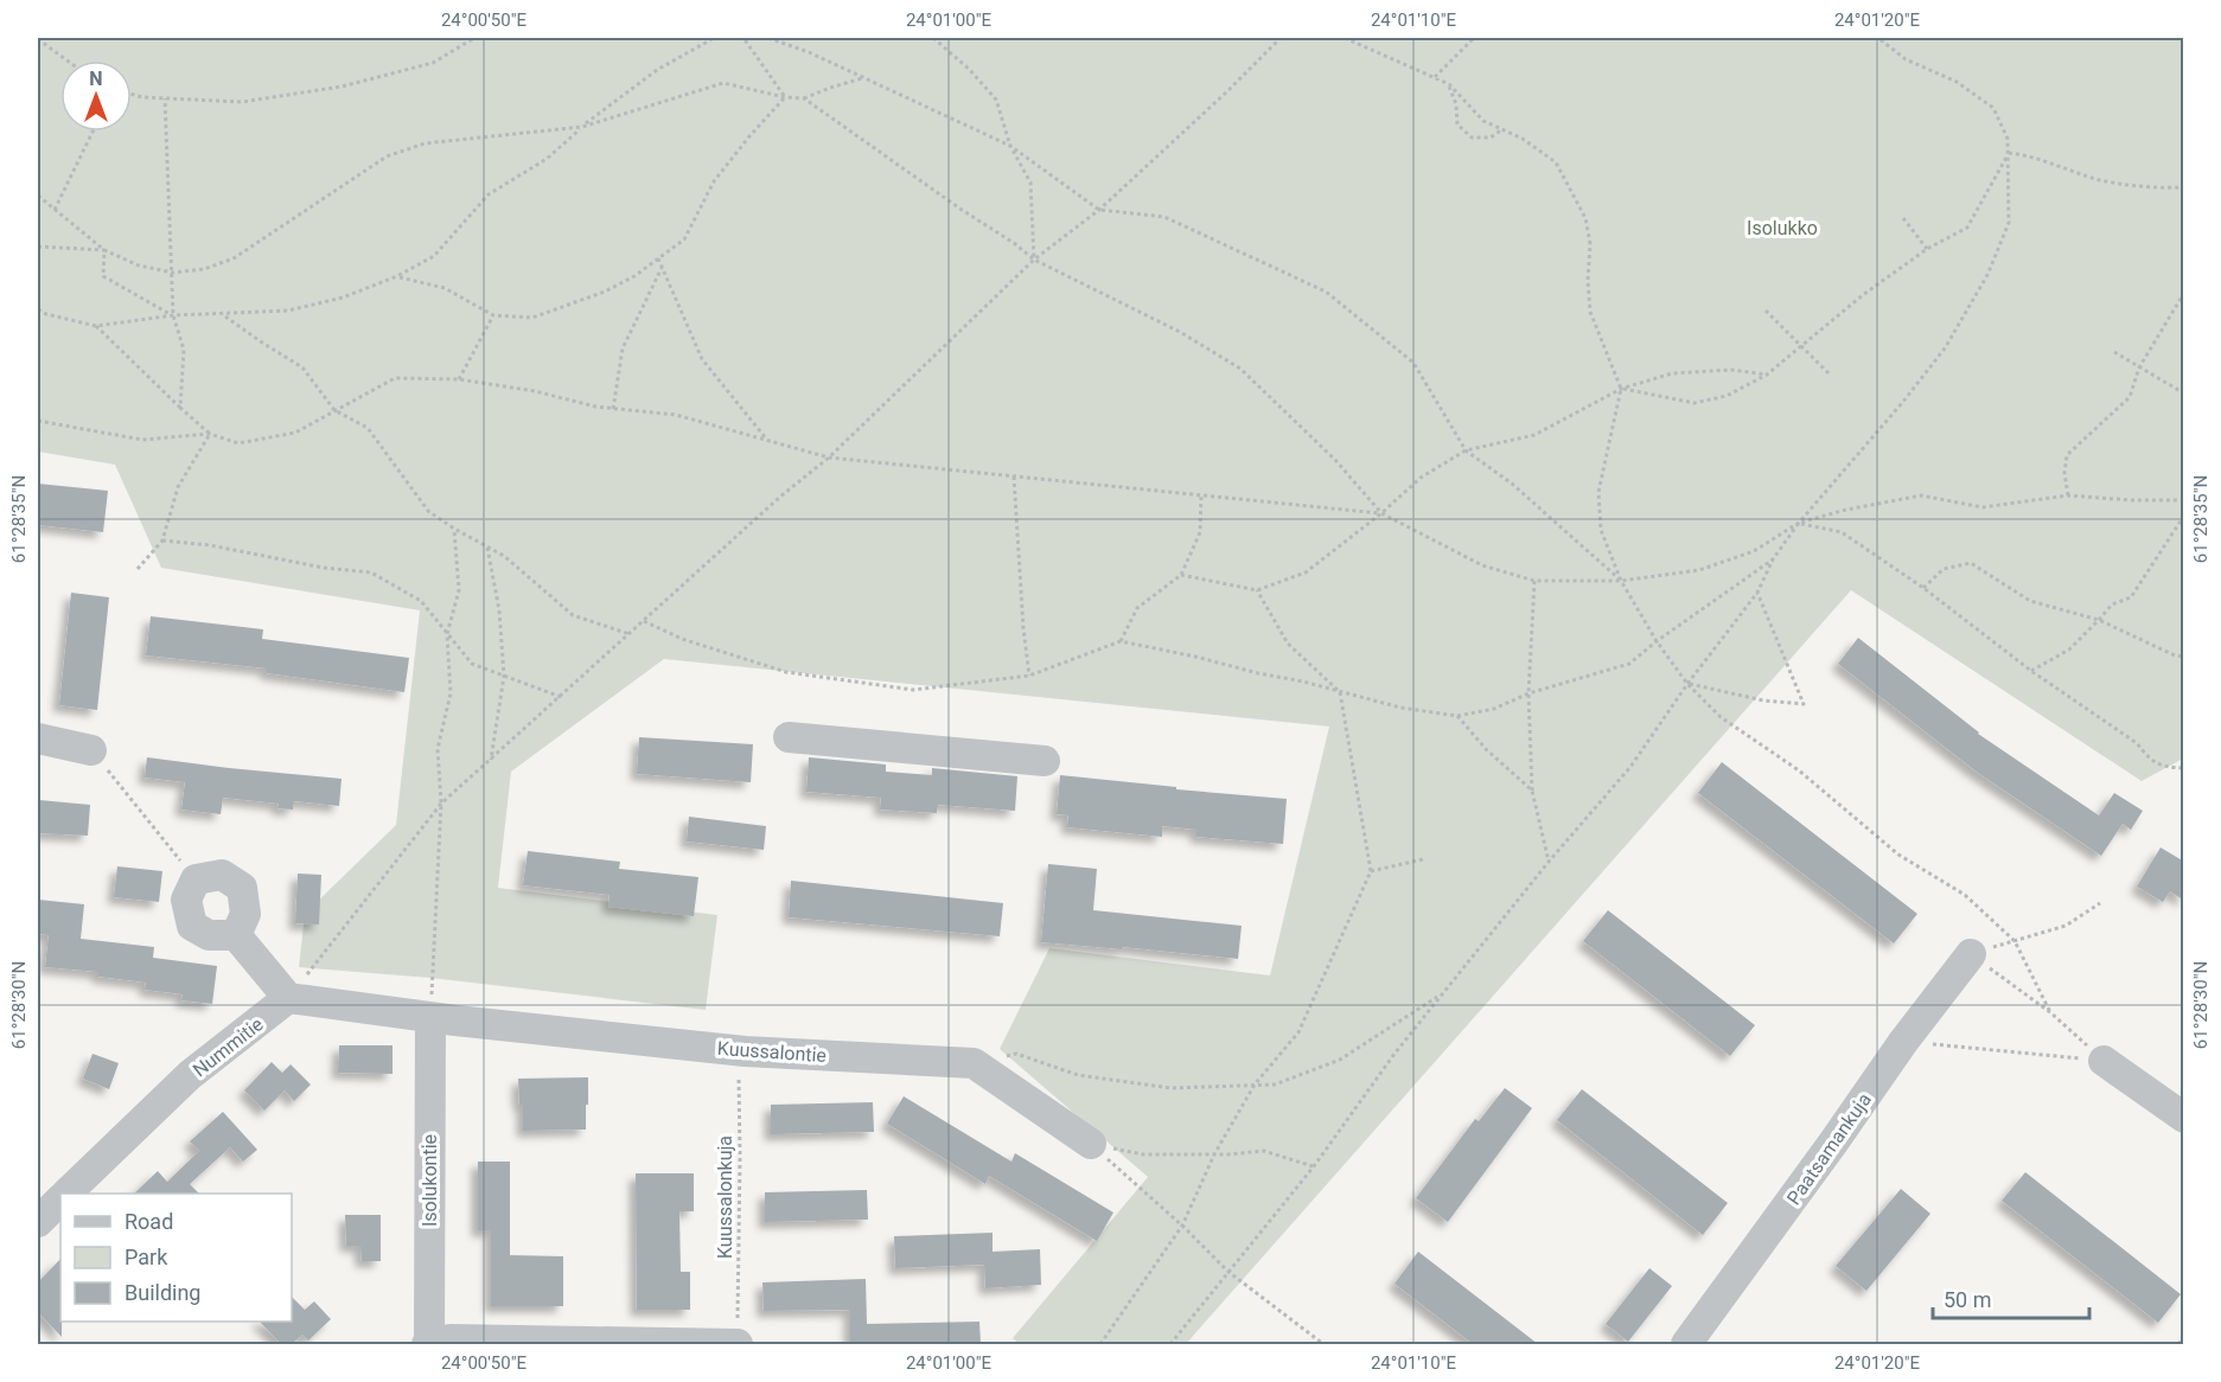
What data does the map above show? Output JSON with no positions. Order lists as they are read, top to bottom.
{
  "streets": {
    "street": [
      "Nummitie",
      "Kuussalontie",
      "Paatsamankuja",
      "Isolukontie"
    ],
    "path": ["Kuussalonkuja"]
  },
  "crossings": [
    ["Kuussalontie", "Isolukontie"],
    ["Kuussalontie", "Kuussalonkuja"]
  ],
  "parks": ["Isolukko"],
  "legend": ["Road", "Park", "Building"],
  "scale_bar": "50 m",
  "north": "top",
  "coordinates": [
    "24°00'50\"E",
    "24°01'00\"E",
    "24°01'10\"E",
    "24°01'20\"E",
    "61°28'35\"N",
    "61°28'30\"N"
  ]
}
